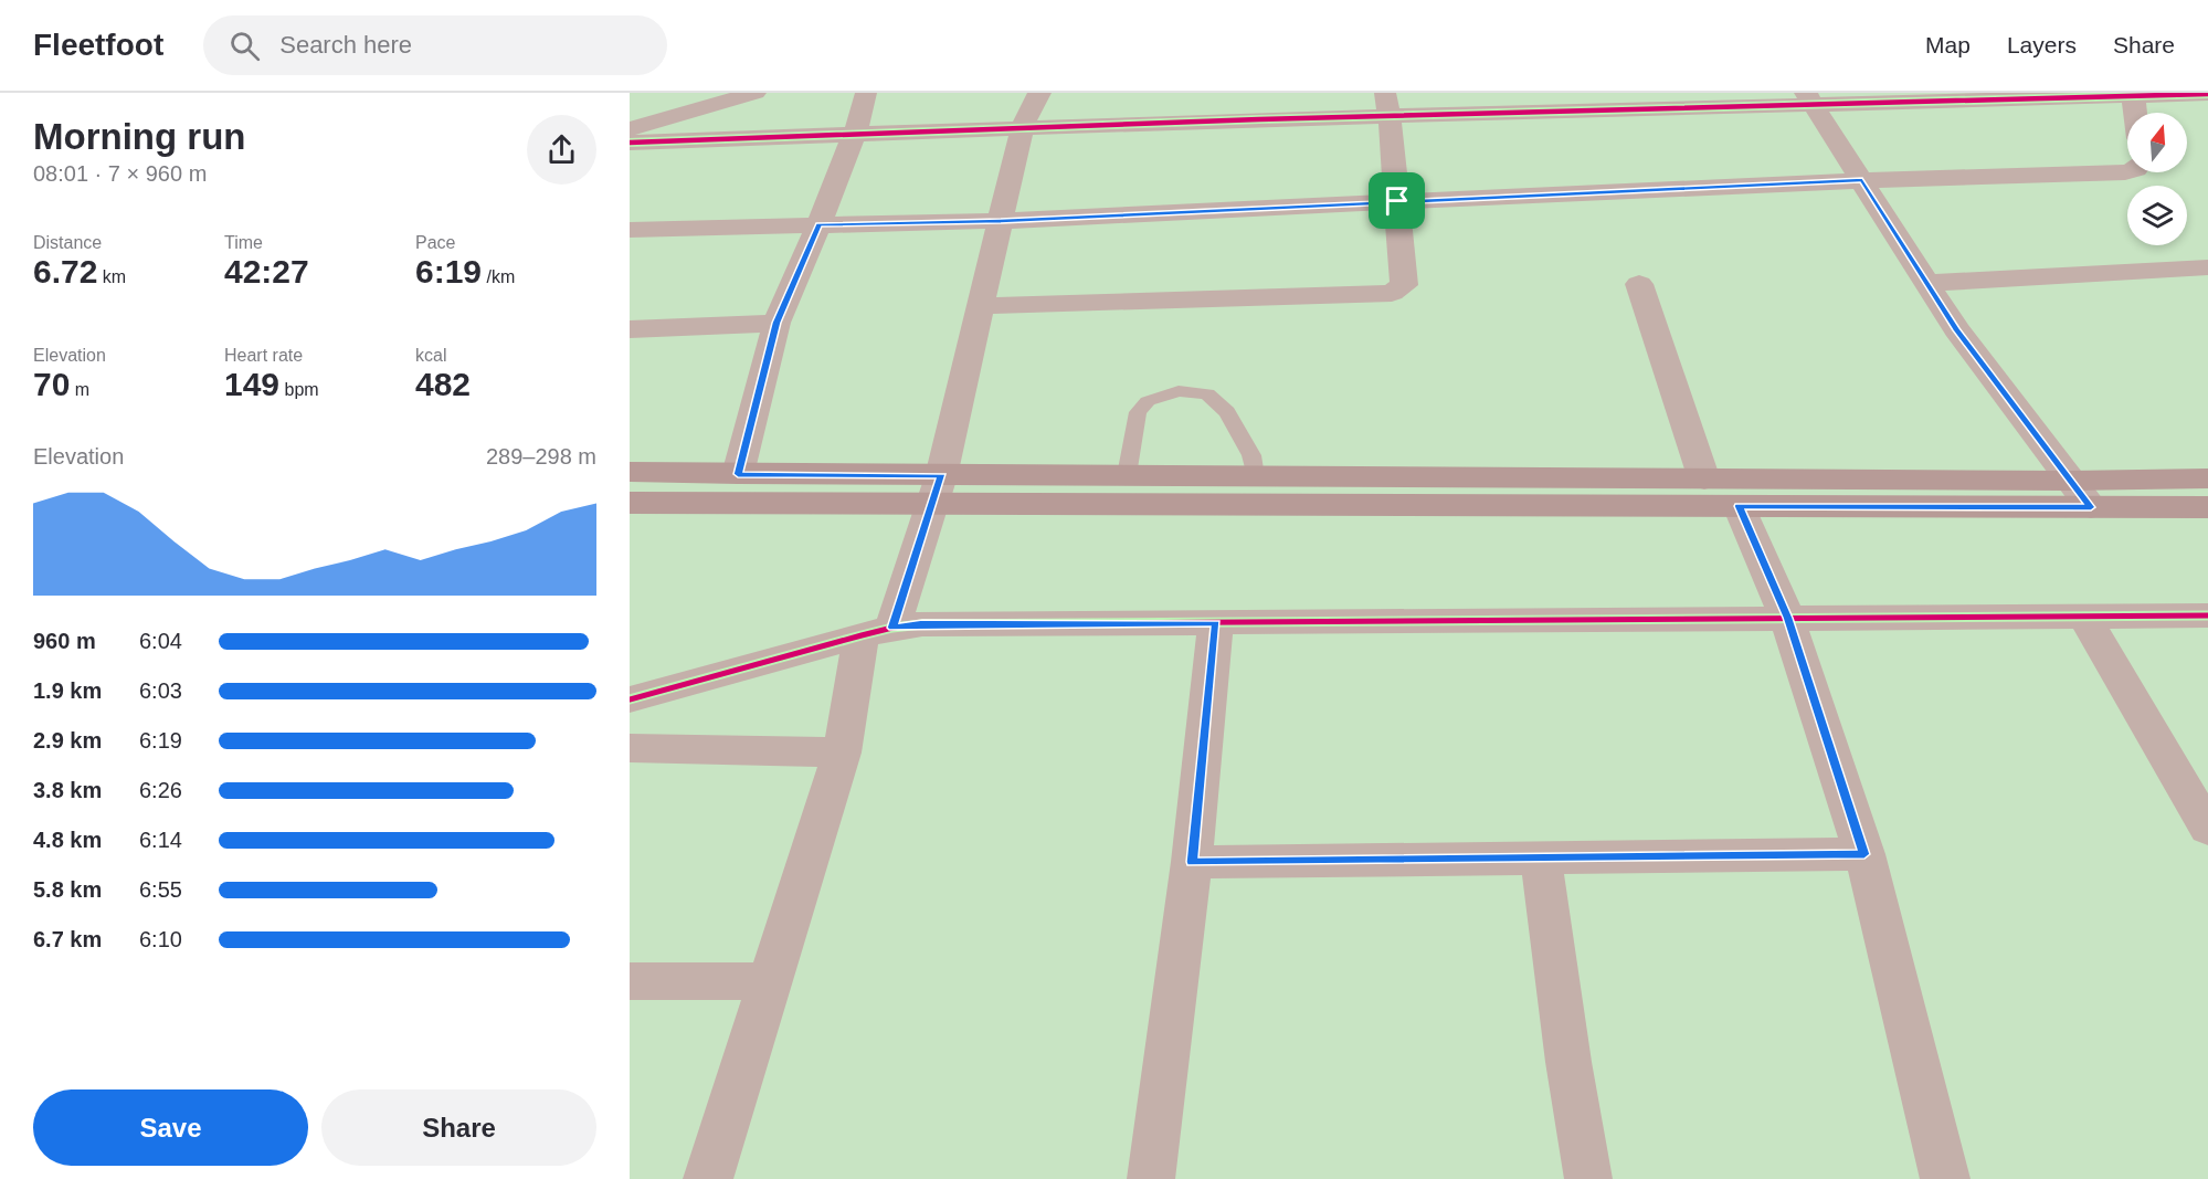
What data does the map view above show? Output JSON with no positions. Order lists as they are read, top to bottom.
{
  "north": "top",
  "page": {
    "header": "Fleetfoot",
    "search": "Search here",
    "nav": ["Map", "Layers", "Share"],
    "heading": ["Morning run", "08:01 · 7 × 960 m"],
    "stats": [
      ["Distance", "6.72 km"],
      ["Time", "42:27"],
      ["Pace", "6:19 /km"],
      ["Elevation", "70 m"],
      ["Heart rate", "149 bpm"],
      ["kcal", "482"]
    ],
    "chart": ["Elevation", "289–298 m"],
    "list": [
      {
        "name": "960 m",
        "note": "6:04"
      },
      {
        "name": "1.9 km",
        "note": "6:03"
      },
      {
        "name": "2.9 km",
        "note": "6:19"
      },
      {
        "name": "3.8 km",
        "note": "6:26"
      },
      {
        "name": "4.8 km",
        "note": "6:14"
      },
      {
        "name": "5.8 km",
        "note": "6:55"
      },
      {
        "name": "6.7 km",
        "note": "6:10"
      }
    ],
    "buttons": ["Save", "Share"]
  }
}
